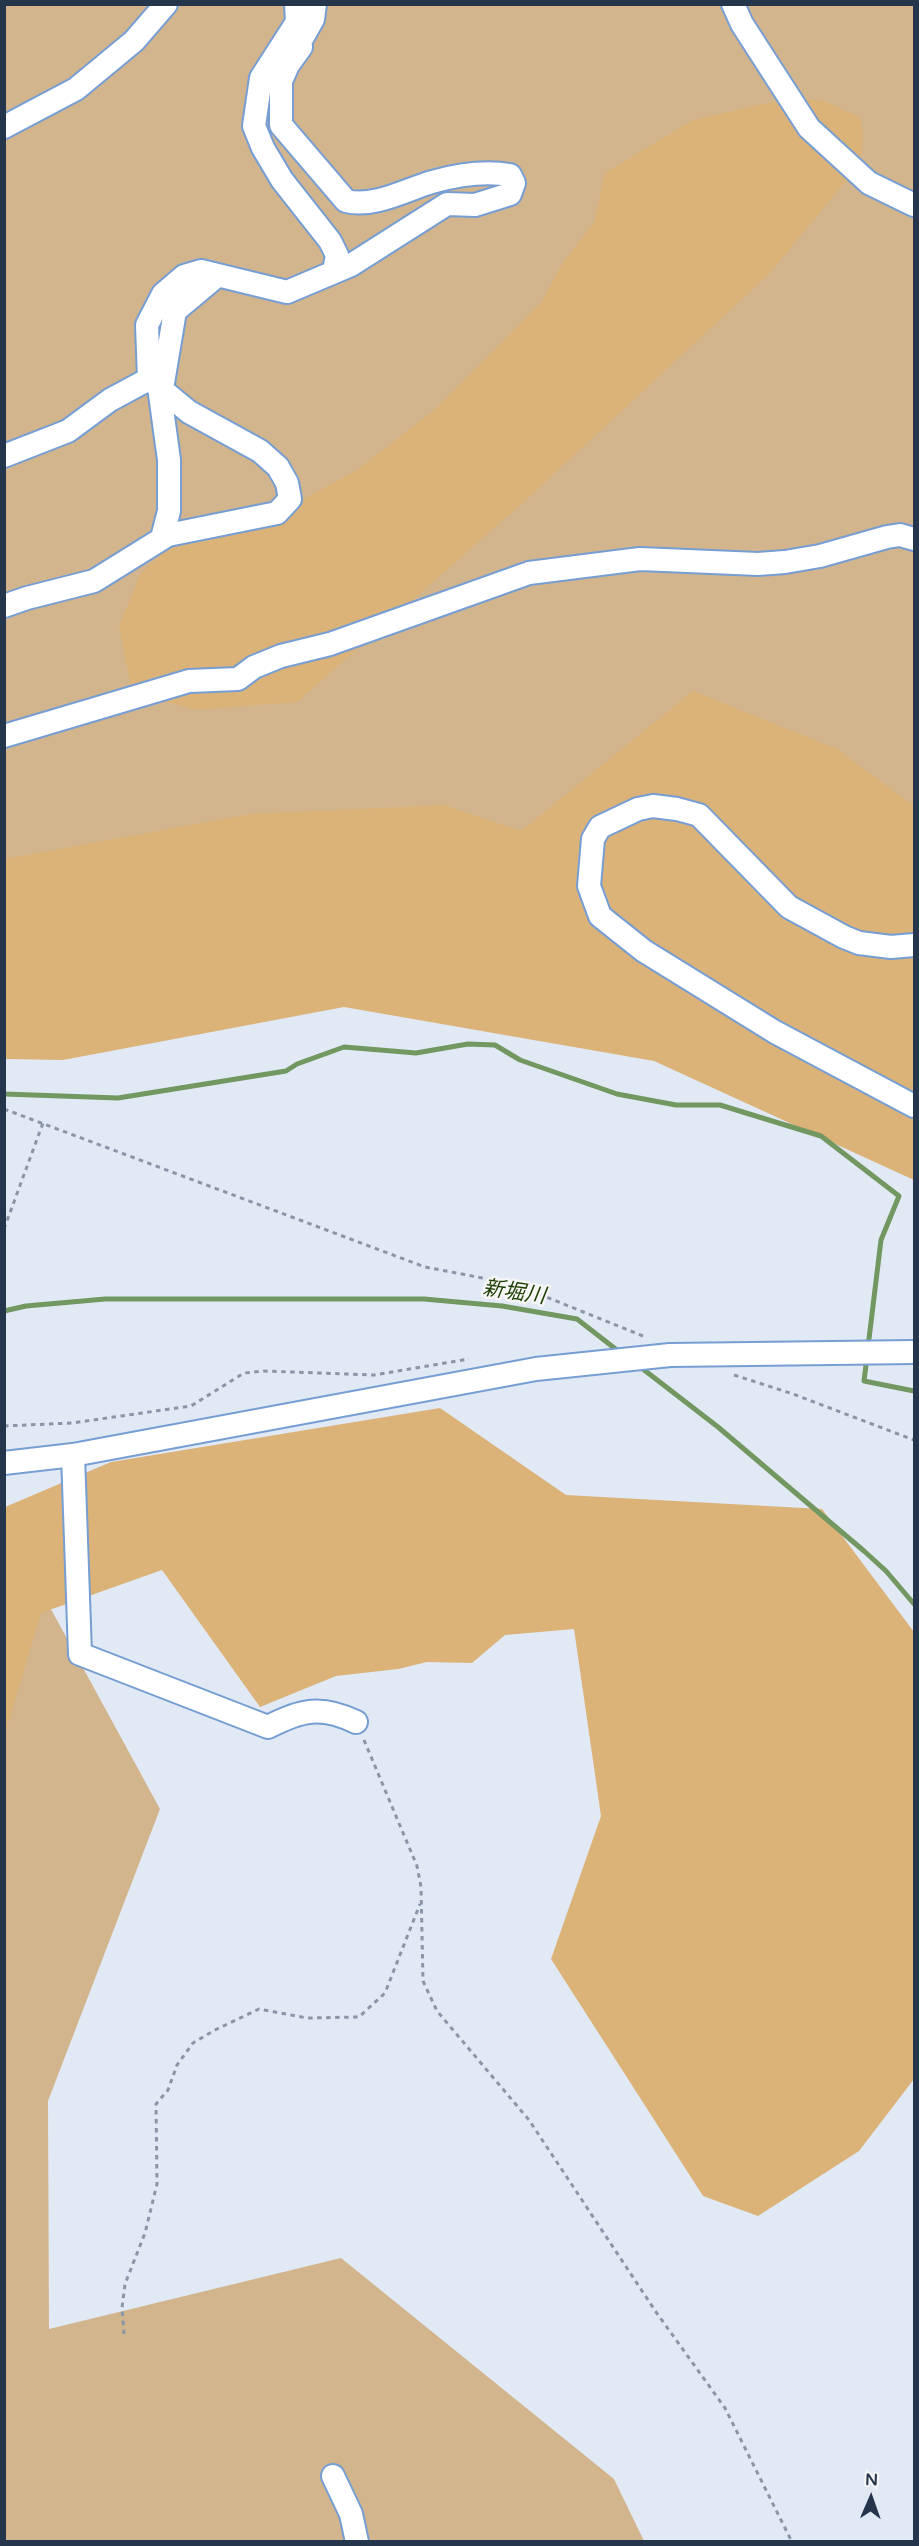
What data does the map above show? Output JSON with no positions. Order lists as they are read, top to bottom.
{
  "water": ["新堀川"],
  "north": "top"
}
